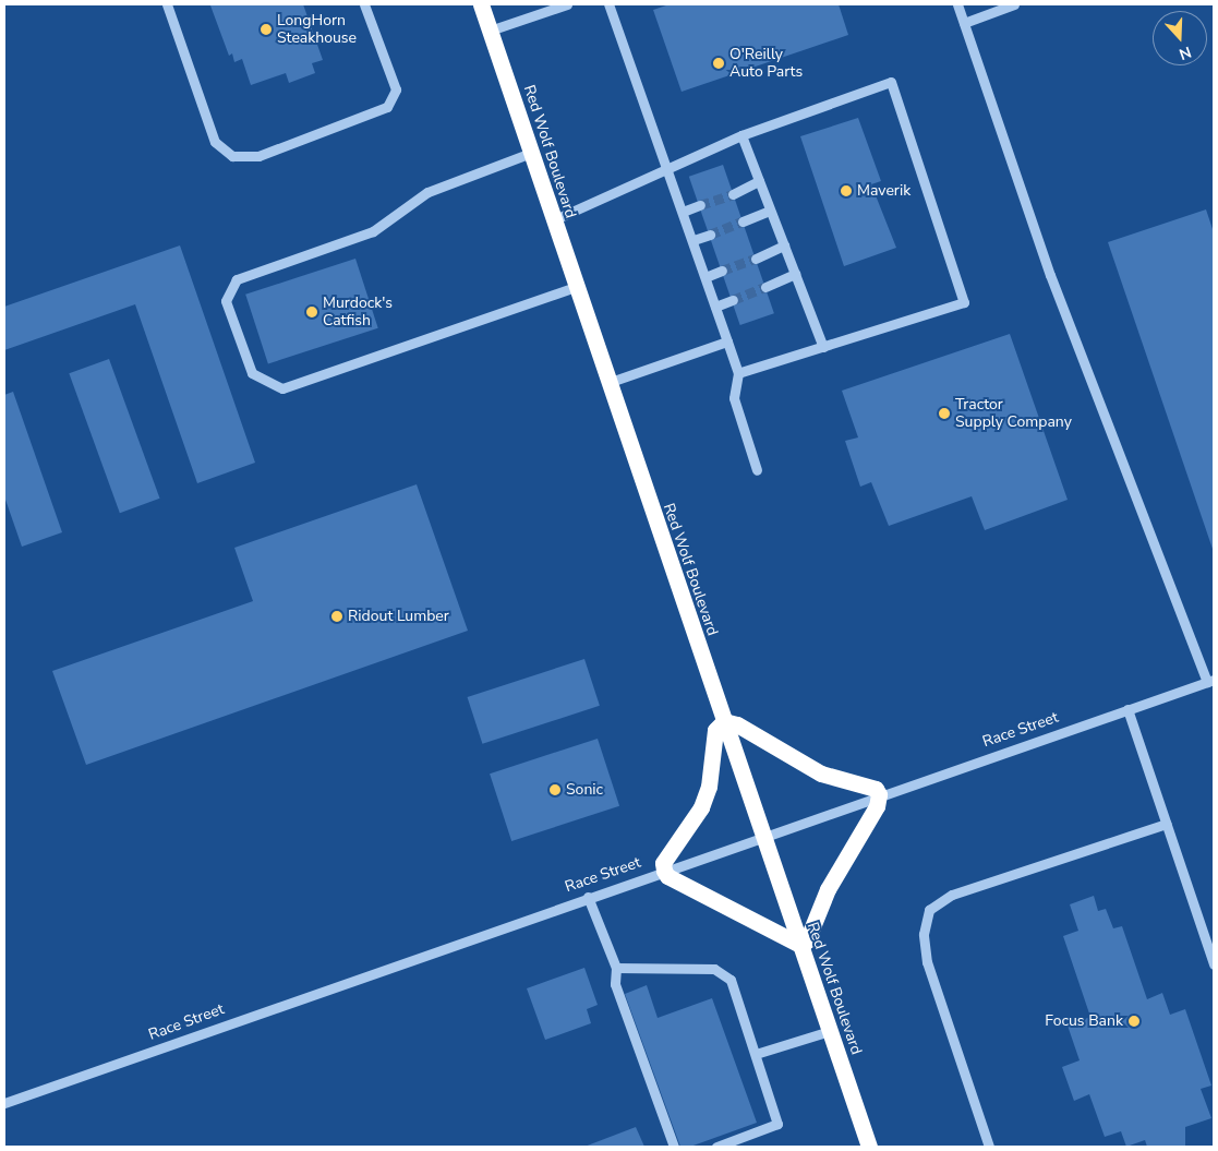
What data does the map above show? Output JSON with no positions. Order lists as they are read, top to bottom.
{
  "streets": {
    "highway": ["Red Wolf Boulevard"],
    "street": ["Race Street"]
  },
  "crossings": [
    ["Red Wolf Boulevard", "Race Street"]
  ],
  "places": [
    "LongHorn Steakhouse",
    "O'Reilly Auto Parts",
    "Maverik",
    "Murdock's Catfish",
    "Tractor Supply Company",
    "Ridout Lumber",
    "Sonic",
    "Focus Bank"
  ],
  "north": "bottom"
}
